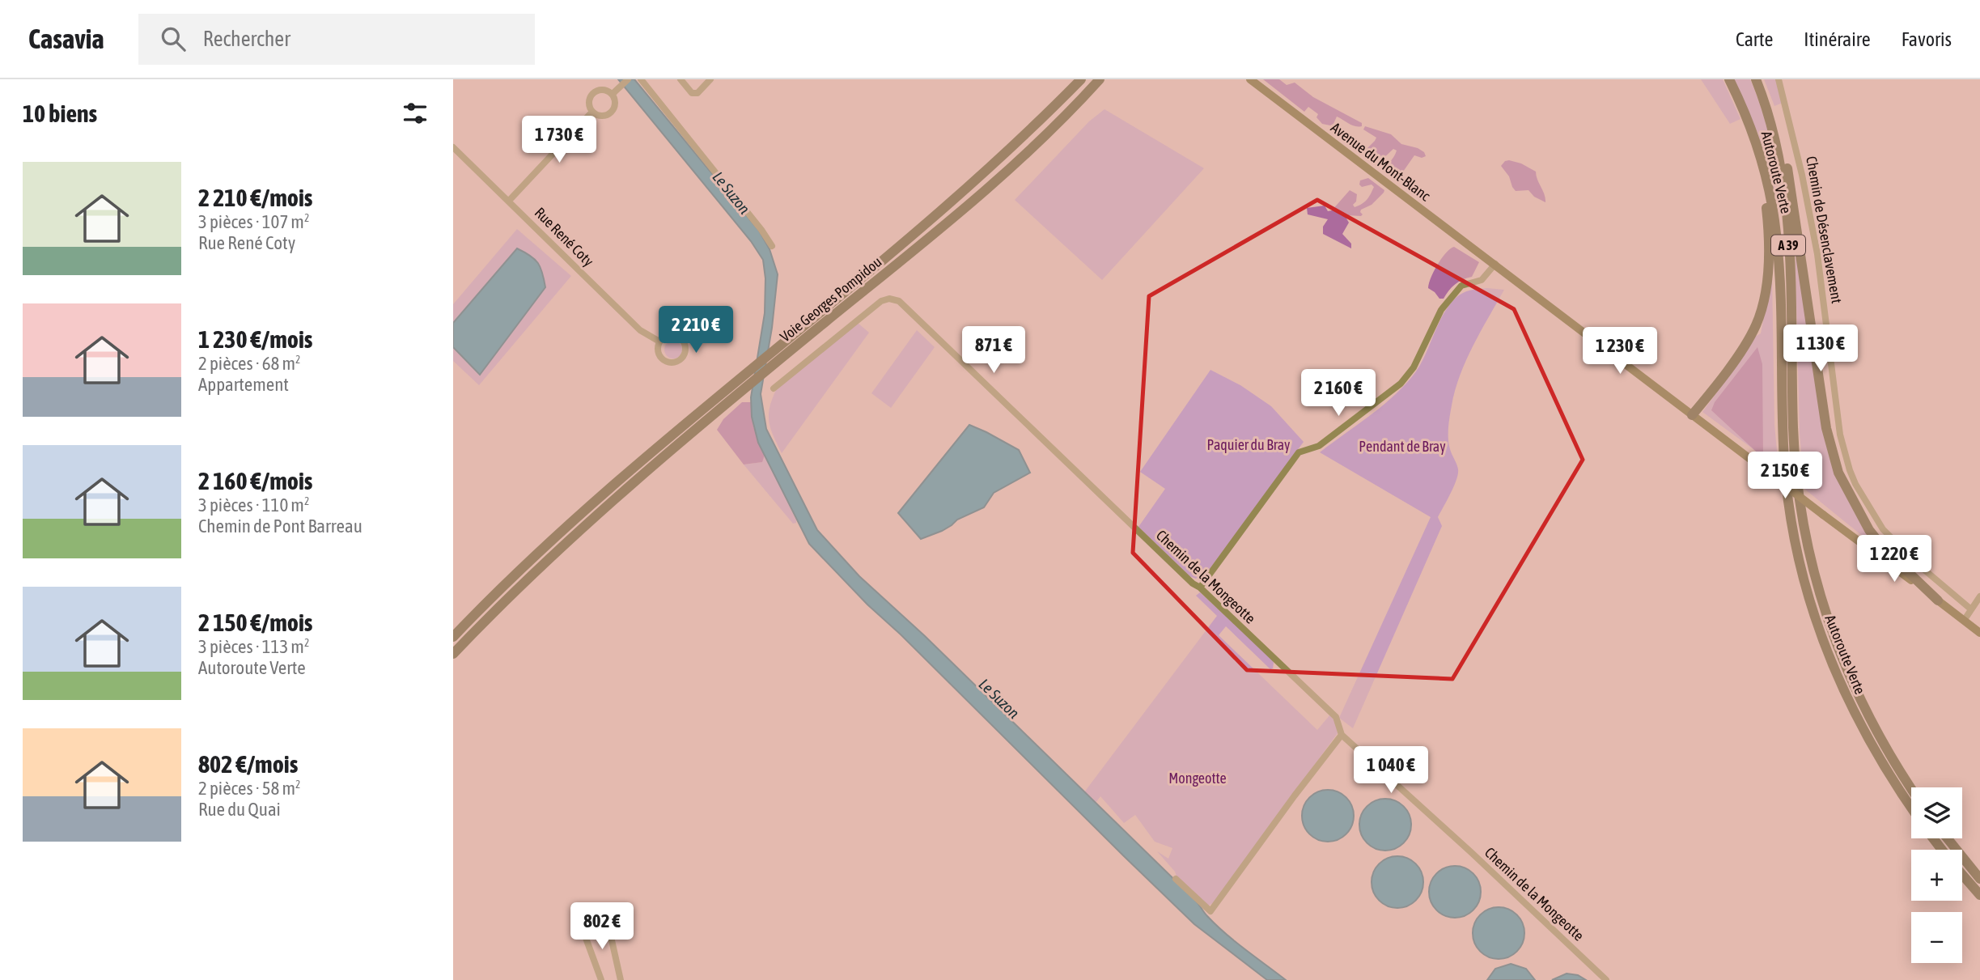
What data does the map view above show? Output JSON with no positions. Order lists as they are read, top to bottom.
{
  "streets": {
    "highway": ["Autoroute Verte", "A 39", "Voie Georges Pompidou"],
    "main road": ["Avenue du Mont-Blanc"],
    "street": ["Chemin de Désenclavement", "Rue René Coty", "Chemin de la Mongeotte"]
  },
  "water": ["Le Suzon"],
  "parks": ["Paquier du Bray", "Pendant de Bray", "Mongeotte"],
  "page": {
    "header": "Casavia",
    "search": "Rechercher",
    "nav": ["Carte", "Itinéraire", "Favoris"],
    "heading": "10 biens",
    "price": [
      "1 730 €",
      "2 210 €",
      "1 130 €",
      "871 €",
      "1 230 €",
      "2 160 €",
      "2 150 €",
      "1 220 €",
      "1 040 €",
      "802 €"
    ],
    "list": [
      {
        "name": "2 210 €/mois",
        "note": "3 pièces · 107 m² · Rue René Coty"
      },
      {
        "name": "1 230 €/mois",
        "note": "2 pièces · 68 m² · Appartement"
      },
      {
        "name": "2 160 €/mois",
        "note": "3 pièces · 110 m² · Chemin de Pont Barreau"
      },
      {
        "name": "2 150 €/mois",
        "note": "3 pièces · 113 m² · Autoroute Verte"
      },
      {
        "name": "802 €/mois",
        "note": "2 pièces · 58 m² · Rue du Quai"
      }
    ],
    "map_buttons": ["+", "−"]
  }
}
